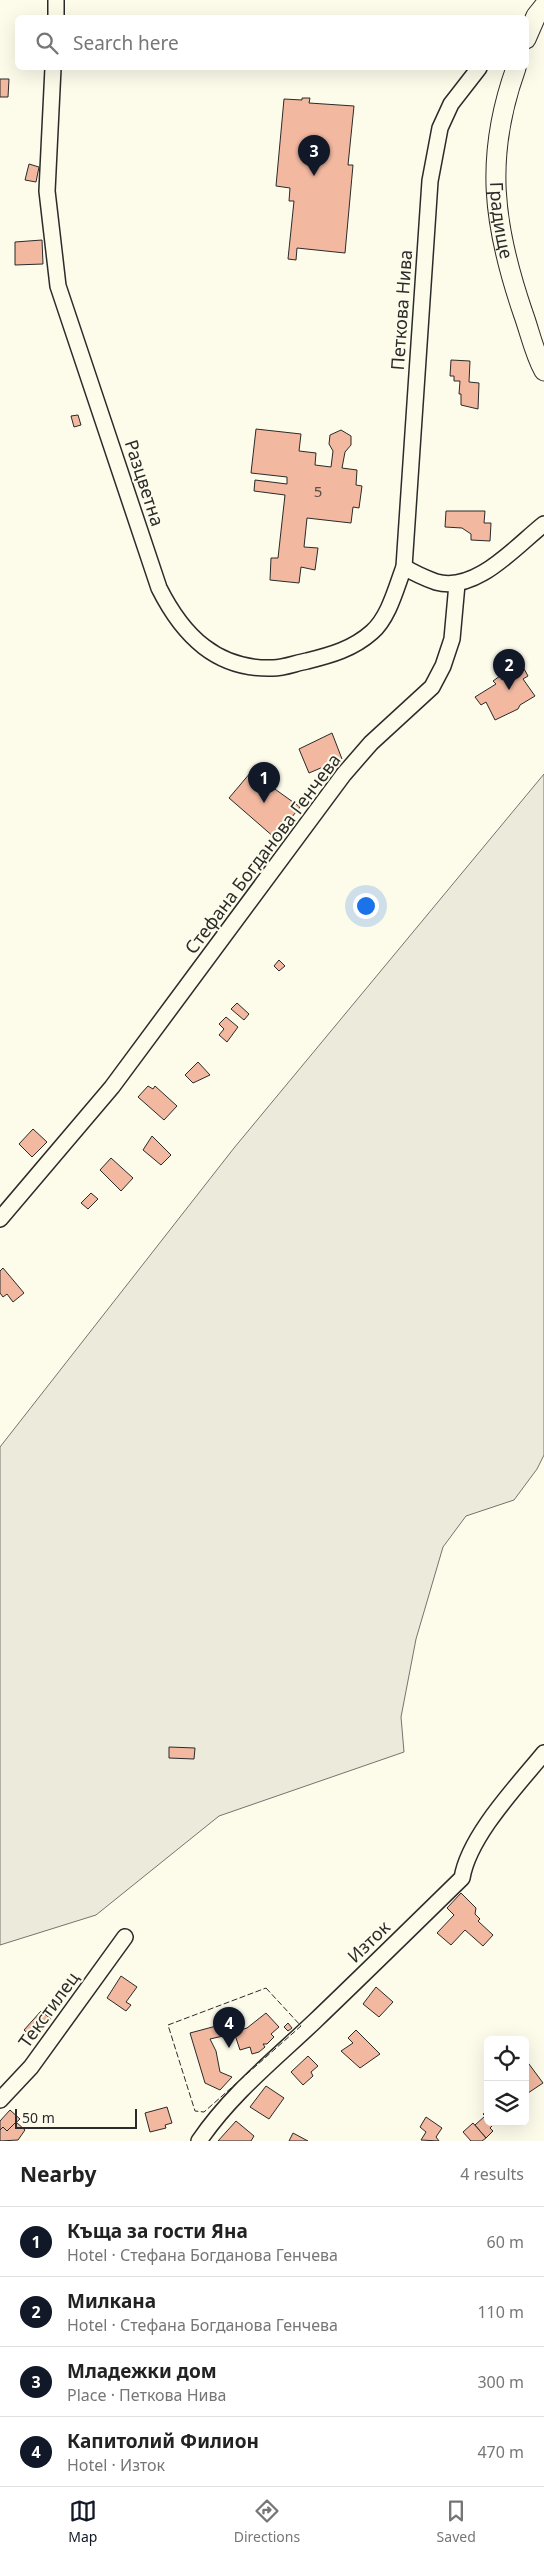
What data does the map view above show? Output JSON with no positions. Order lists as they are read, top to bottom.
{
  "streets": {
    "street": [
      "Градище",
      "Петкова Нива",
      "Разцветна",
      "Стефана Богданова Генчева",
      "Изток",
      "Текстилец"
    ]
  },
  "crossings": [
    ["Петкова Нива", "Разцветна"]
  ],
  "house_numbers": ["5"],
  "scale_bar": "50 m",
  "page": {
    "search": "Search here",
    "pins": [
      "3",
      "2",
      "1",
      "4"
    ],
    "scale": "50 m",
    "heading": ["Nearby", "4 results"],
    "list": [
      {
        "mark": "1",
        "name": "Къща за гости Яна",
        "note": "Hotel · Стефана Богданова Генчева",
        "value": "60 m"
      },
      {
        "mark": "2",
        "name": "Милкана",
        "note": "Hotel · Стефана Богданова Генчева",
        "value": "110 m"
      },
      {
        "mark": "3",
        "name": "Младежки дом",
        "note": "Place · Петкова Нива",
        "value": "300 m"
      },
      {
        "mark": "4",
        "name": "Капитолий Филион",
        "note": "Hotel · Изток",
        "value": "470 m"
      }
    ],
    "nav": ["Map", "Directions", "Saved"]
  }
}
